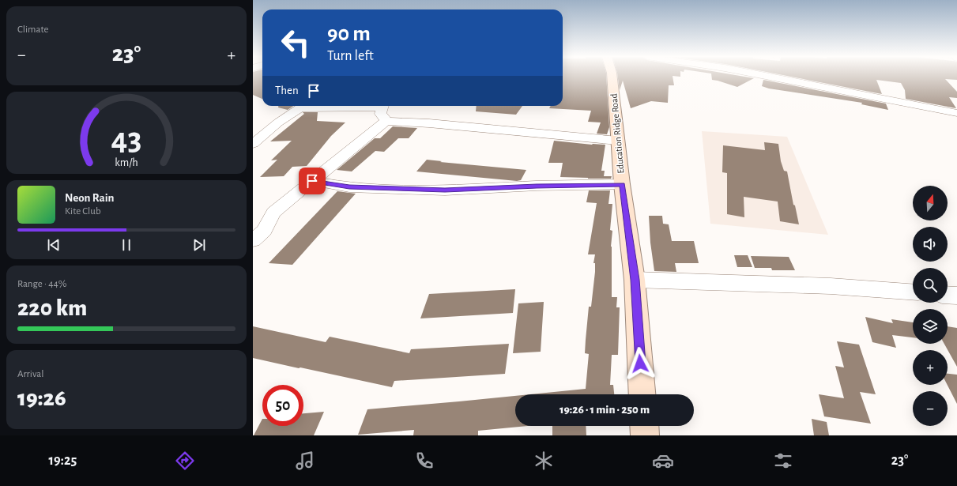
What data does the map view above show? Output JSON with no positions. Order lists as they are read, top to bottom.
{
  "streets": {
    "main road": ["Education Ridge Road"]
  },
  "north": "top",
  "page": {
    "tile": [
      "Climate",
      ["Range · 44%", "220 km"],
      ["Arrival", "19:26"]
    ],
    "turn": ["90 m", "Turn left"],
    "heat": ["−", "23°", "+"],
    "then": "Then",
    "song": ["Neon Rain", "Kite Club"],
    "map_buttons": ["+", "−"],
    "limit": "50",
    "trip": "19:26 · 1 min · 250 m",
    "tabs": ["19:25", "23°"],
    "gauge": ["43", "km/h"]
  }
}
